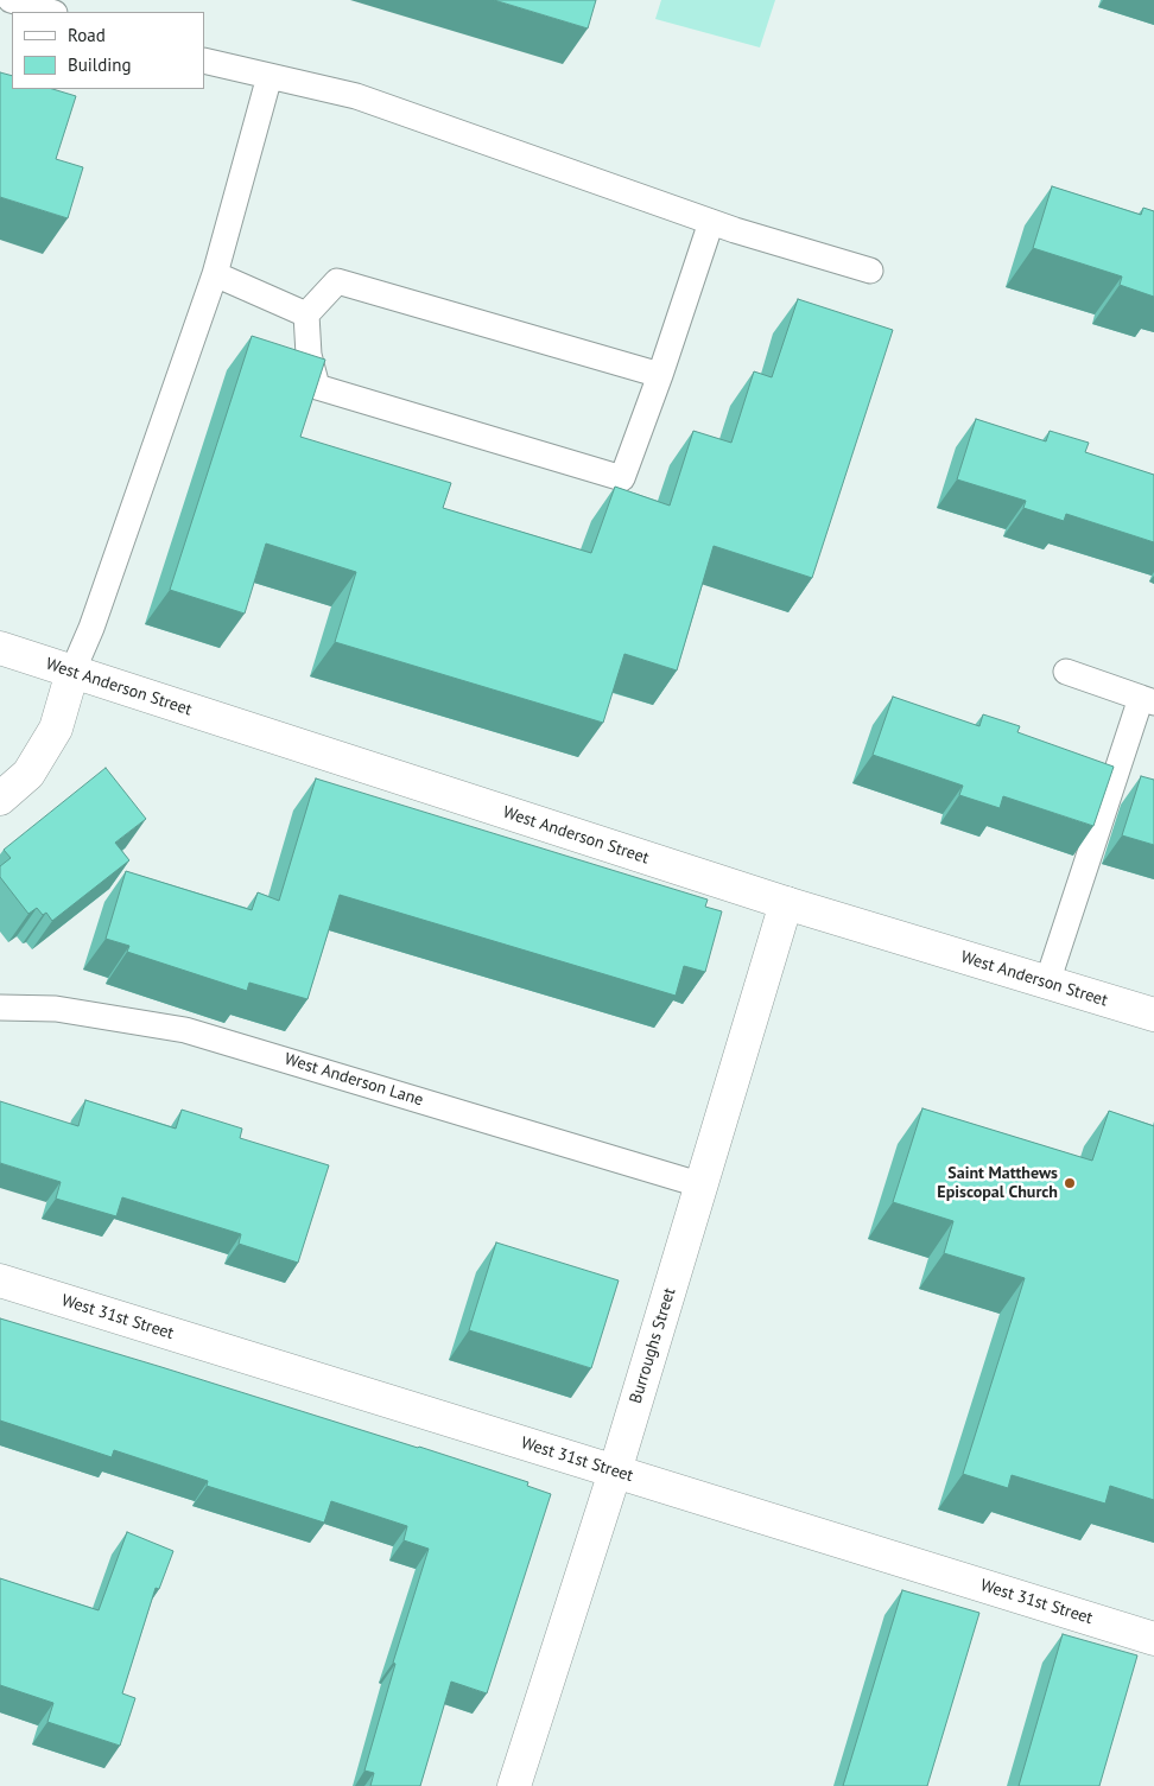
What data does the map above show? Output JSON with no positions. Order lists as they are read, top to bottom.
{
  "streets": {
    "street": ["West Anderson Street", "West 31st Street", "Burroughs Street"],
    "lane": ["West Anderson Lane"]
  },
  "crossings": [
    ["West Anderson Street", "Burroughs Street"],
    ["West Anderson Lane", "Burroughs Street"],
    ["West 31st Street", "Burroughs Street"]
  ],
  "places": ["Saint Matthews Episcopal Church"],
  "legend": ["Road", "Building"]
}
